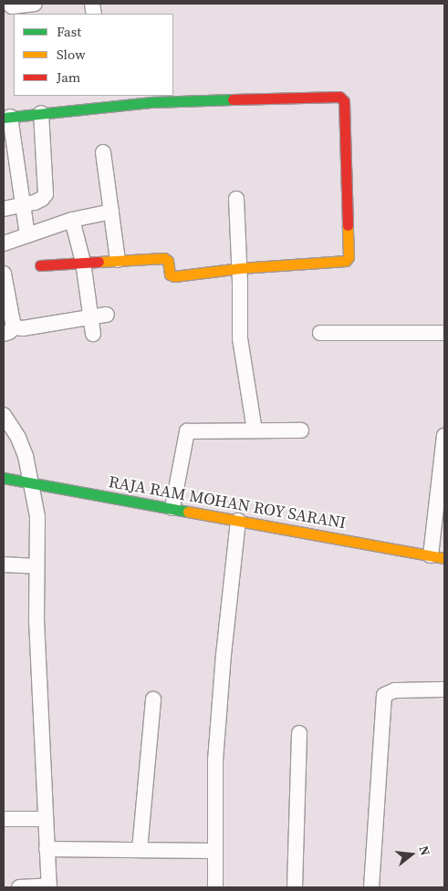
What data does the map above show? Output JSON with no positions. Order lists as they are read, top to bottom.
{
  "streets": {
    "street": ["RAJA RAM MOHAN ROY SARANI"]
  },
  "legend": ["Fast", "Slow", "Jam"],
  "north": "right"
}
